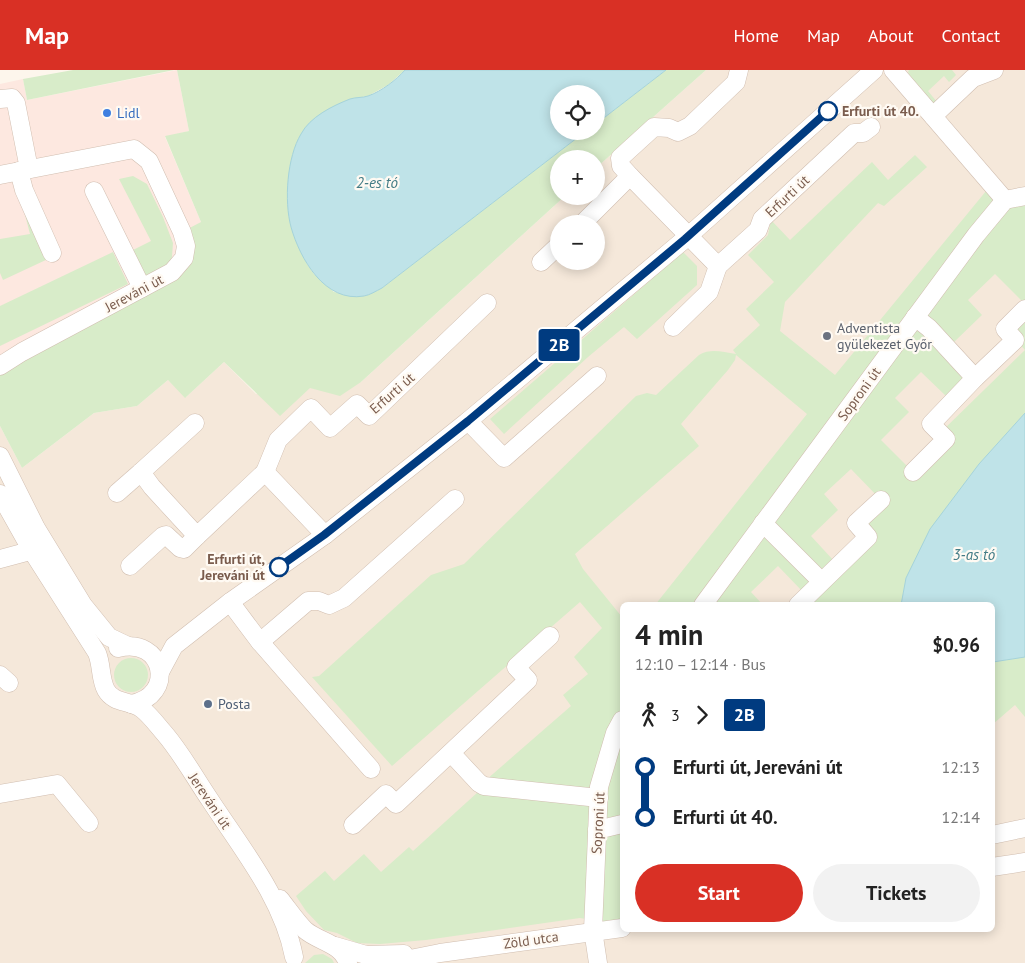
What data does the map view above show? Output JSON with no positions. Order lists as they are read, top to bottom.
{
  "streets": {
    "street": [
      "Erfurti út",
      "Jereváni út",
      "Soproni út",
      "Zöld utca"
    ]
  },
  "crossings": [
    ["Jereváni út", "Zöld utca"],
    ["Soproni út", "Zöld utca"]
  ],
  "water": ["2-es tó", "3-as tó"],
  "places": [
    "Erfurti út 40.",
    "Lidl",
    "Adventista gyülekezet Győr",
    "Erfurti út, Jereváni út",
    "Posta"
  ],
  "lines": ["bus line 2B"],
  "page": {
    "header": "Map",
    "nav": [
      "Home",
      "Map",
      "About",
      "Contact"
    ],
    "on_map": "2B",
    "map_buttons": ["+", "−"],
    "heading": ["4 min", "12:10 – 12:14 · Bus", "$0.96"],
    "legs": ["3", "2B"],
    "list": [
      {
        "name": "Erfurti út, Jereváni út",
        "value": "12:13"
      },
      {
        "name": "Erfurti út 40.",
        "value": "12:14"
      }
    ],
    "buttons": ["Start", "Tickets"]
  }
}
